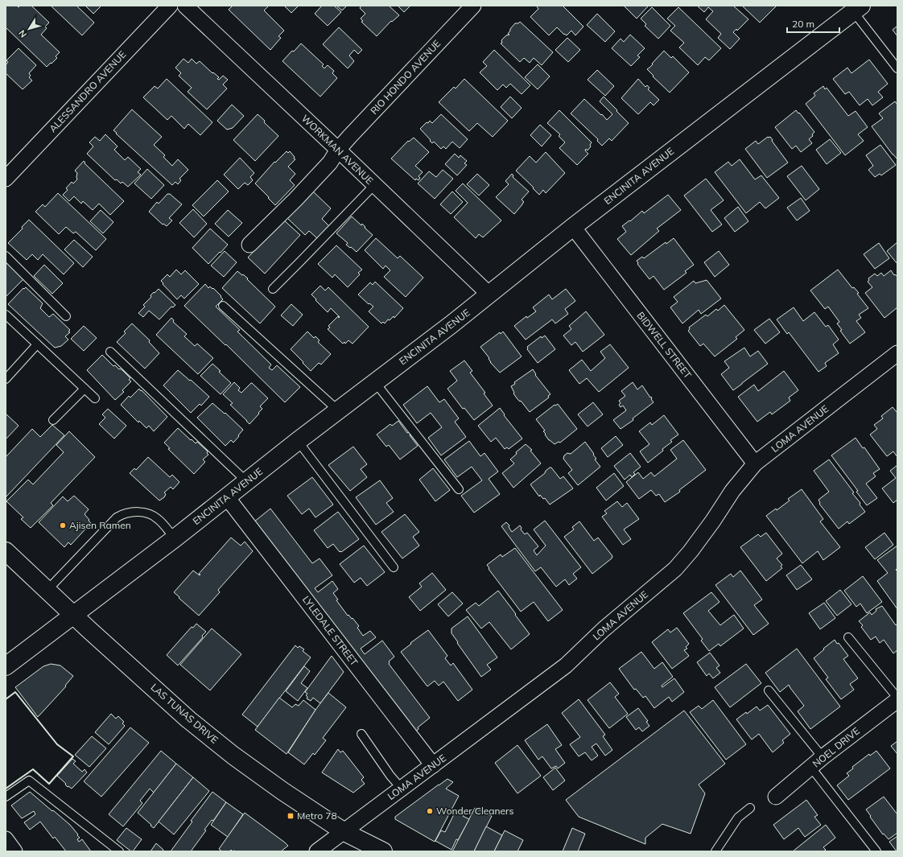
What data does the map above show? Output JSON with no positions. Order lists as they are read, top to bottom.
{
  "streets": {
    "street": [
      "RIO HONDO AVENUE",
      "ALESSANDRO AVENUE",
      "WORKMAN AVENUE",
      "ENCINITA AVENUE",
      "BIDWELL STREET",
      "LOMA AVENUE",
      "LYLEDALE STREET",
      "LAS TUNAS DRIVE",
      "NOEL DRIVE"
    ]
  },
  "crossings": [
    ["RIO HONDO AVENUE", "WORKMAN AVENUE"],
    ["WORKMAN AVENUE", "ENCINITA AVENUE"],
    ["ENCINITA AVENUE", "BIDWELL STREET"],
    ["ENCINITA AVENUE", "LYLEDALE STREET"],
    ["ENCINITA AVENUE", "LAS TUNAS DRIVE"],
    ["BIDWELL STREET", "LOMA AVENUE"],
    ["LOMA AVENUE", "LYLEDALE STREET"],
    ["LOMA AVENUE", "LAS TUNAS DRIVE"]
  ],
  "places": {
    "other": ["Ajisen Ramen", "Wonder Cleaners"],
    "transit": ["Metro 78"]
  },
  "scale_bar": "20 m",
  "north": "bottom left"
}
